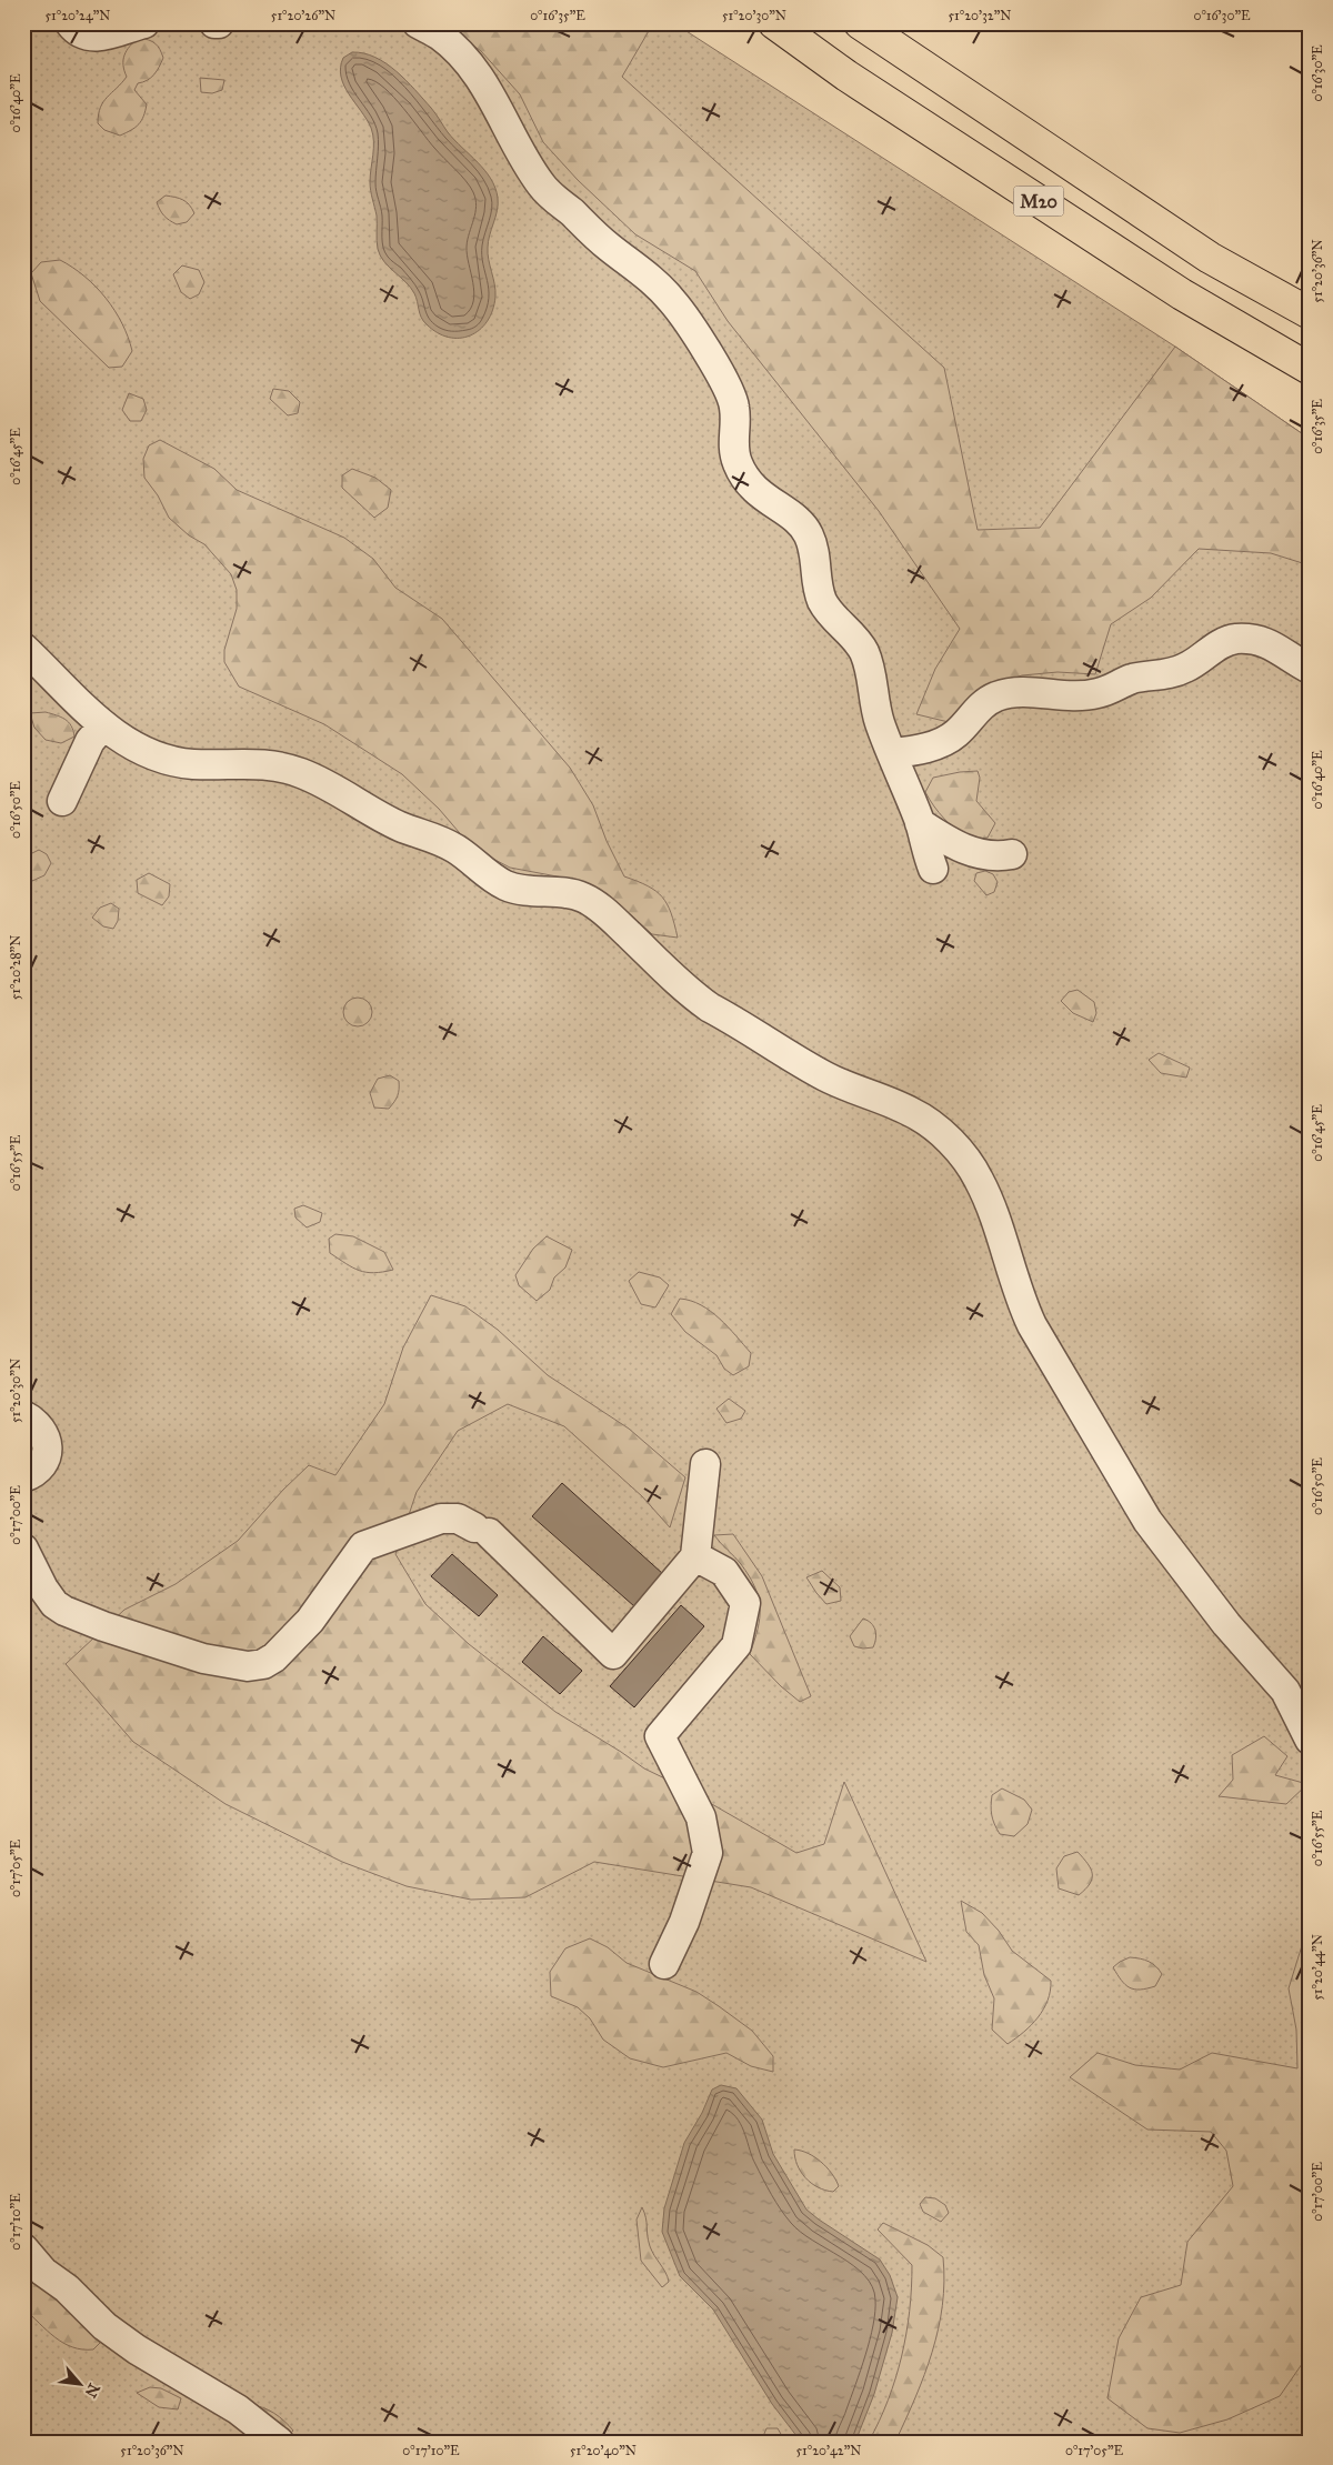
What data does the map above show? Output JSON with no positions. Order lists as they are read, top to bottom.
{
  "streets": {
    "highway": ["M20"]
  },
  "north": "bottom right",
  "coordinates": [
    "51°20'24\"N",
    "51°20'26\"N",
    "0°16'35\"E",
    "51°20'30\"N",
    "51°20'32\"N",
    "0°16'30\"E",
    "0°16'40\"E",
    "51°20'36\"N",
    "0°16'45\"E",
    "0°16'50\"E",
    "51°20'28\"N",
    "0°16'55\"E",
    "0°17'00\"E",
    "0°17'05\"E",
    "51°20'44\"N",
    "0°17'10\"E",
    "51°20'40\"N",
    "51°20'42\"N"
  ]
}
